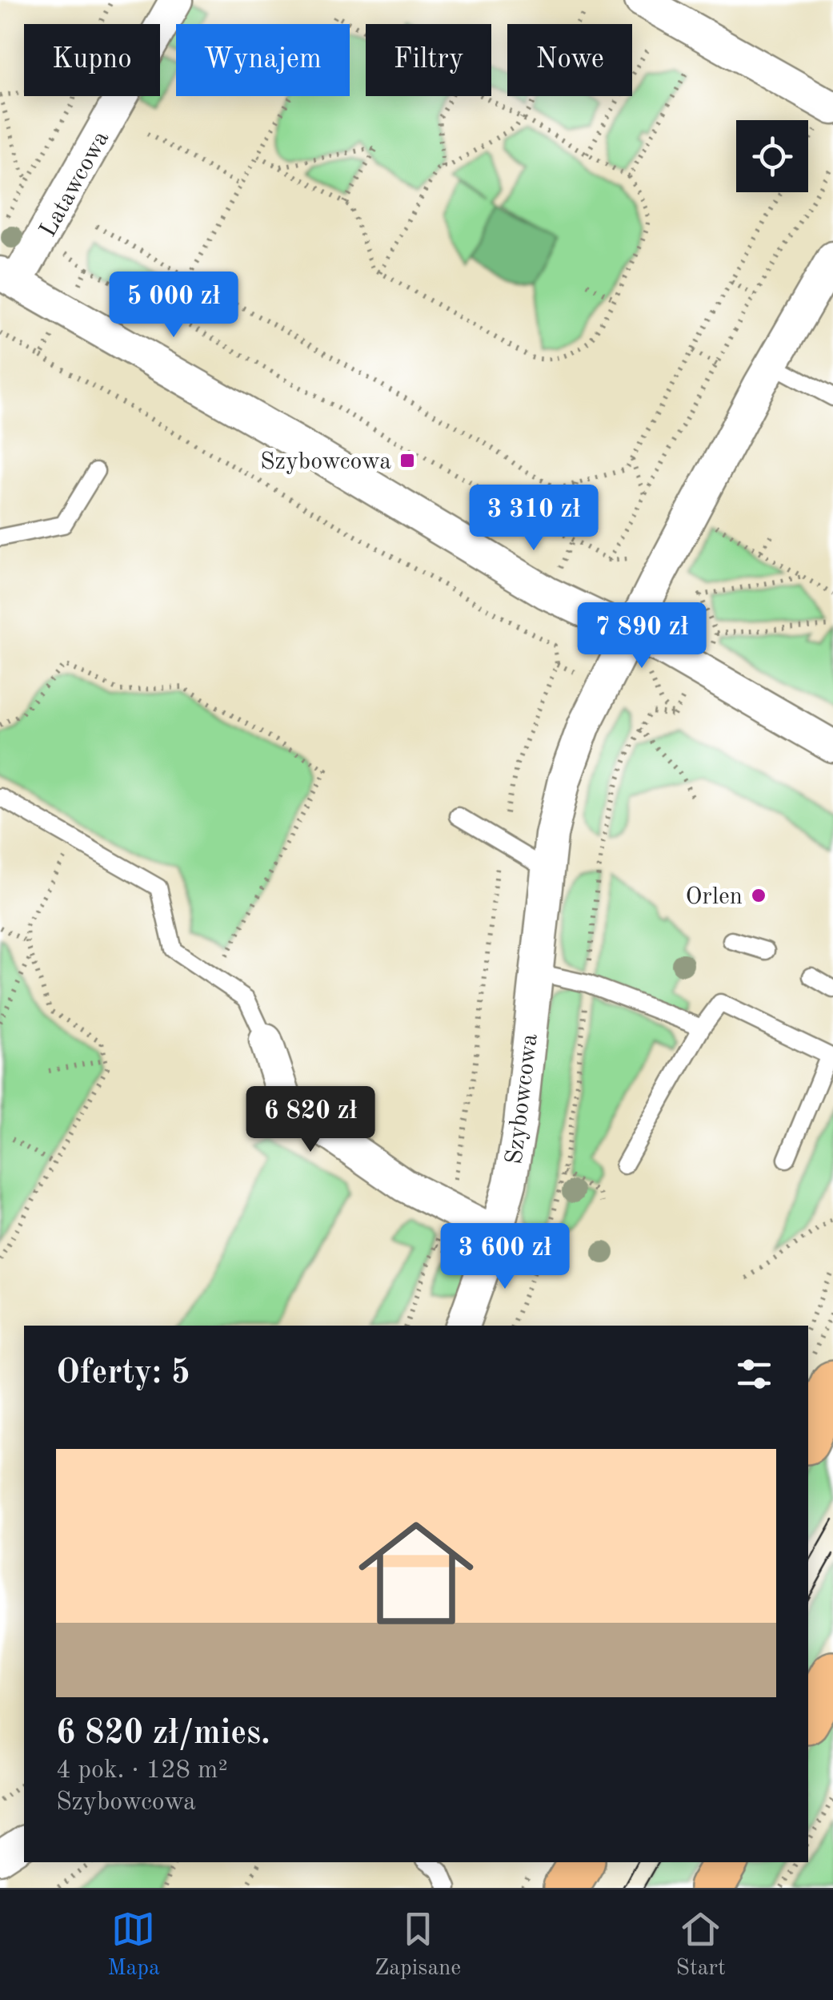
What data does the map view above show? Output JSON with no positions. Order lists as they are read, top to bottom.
{
  "streets": {
    "street": ["Latawcowa", "Szybowcowa"]
  },
  "places": {
    "transit": ["Szybowcowa"],
    "other": ["Orlen"]
  },
  "page": {
    "chip": [
      "Kupno",
      "Wynajem",
      "Filtry",
      "Nowe"
    ],
    "price": [
      "5 000 zł",
      "3 310 zł",
      "7 890 zł",
      "6 820 zł",
      "3 600 zł"
    ],
    "heading": "Oferty: 5",
    "list": [
      {
        "name": "6 820 zł/mies.",
        "note": "4 pok. · 128 m² · Szybowcowa"
      }
    ],
    "tabs": ["Mapa", "Zapisane", "Start"]
  }
}
